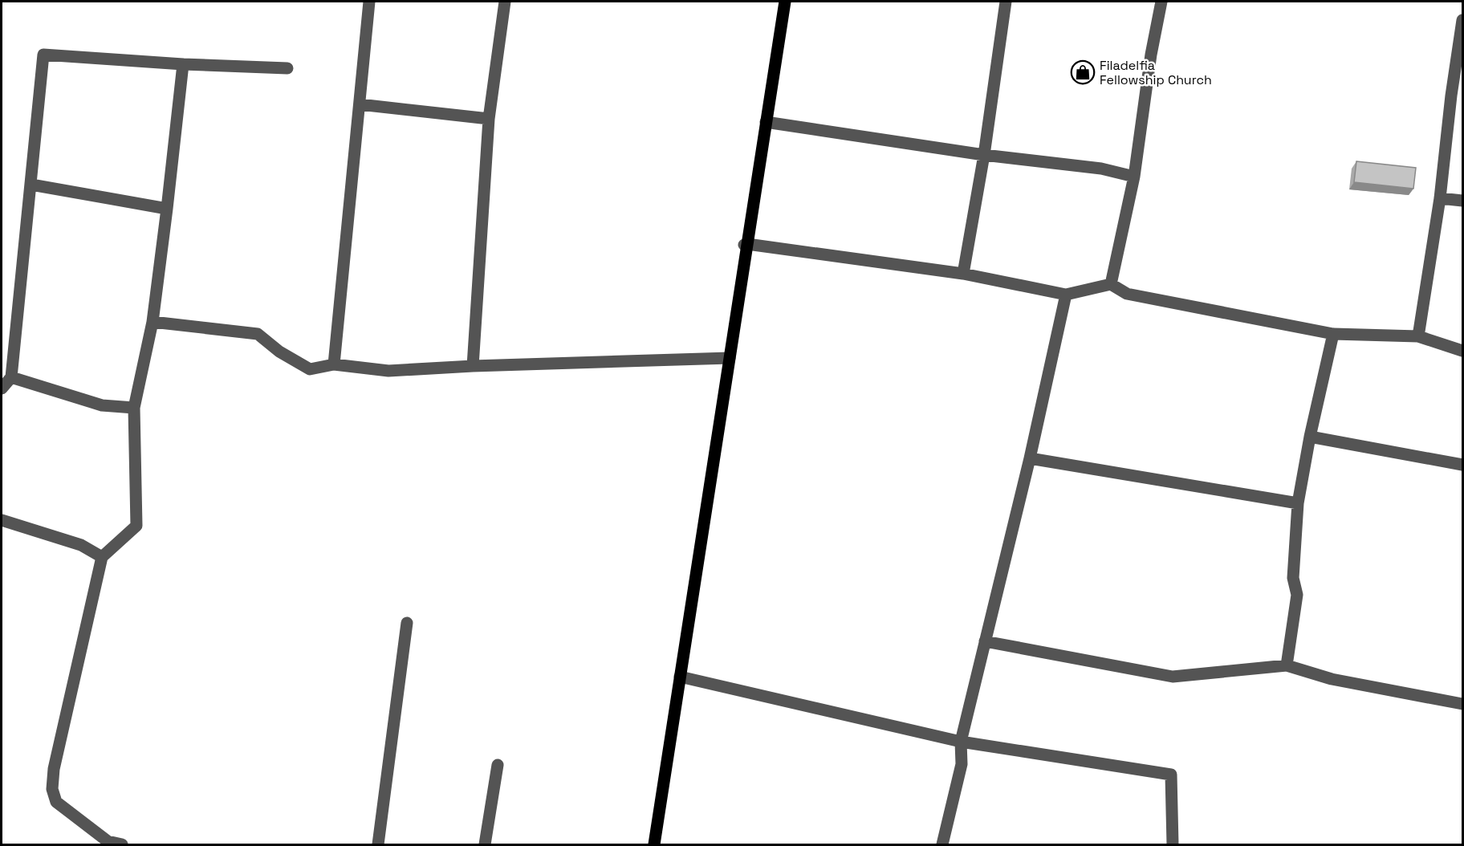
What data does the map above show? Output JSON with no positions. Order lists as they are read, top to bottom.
{
  "places": {
    "shop": ["Filadelfia Fellowship Church"]
  }
}
